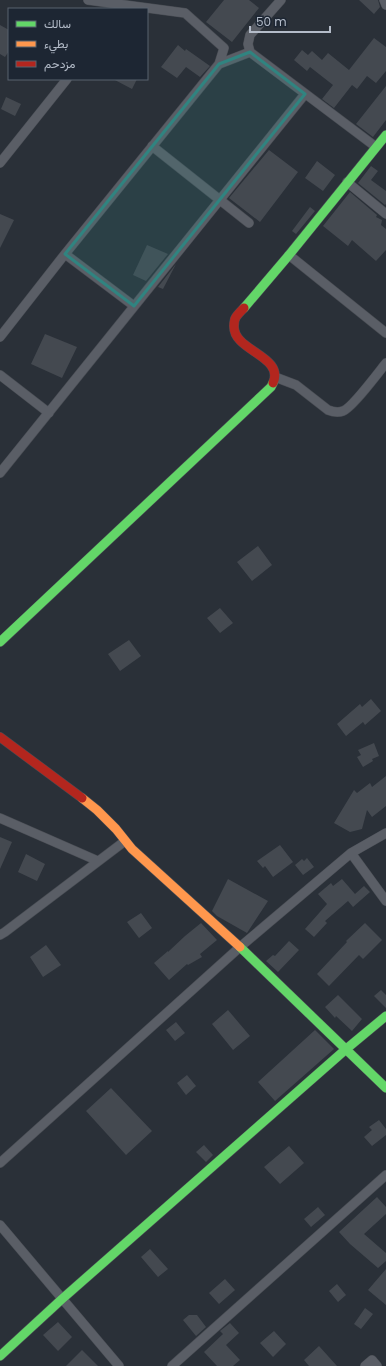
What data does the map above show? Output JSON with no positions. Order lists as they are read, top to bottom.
{
  "legend": ["سالك", "بطيء", "مزدحم"],
  "scale_bar": "50 m"
}
